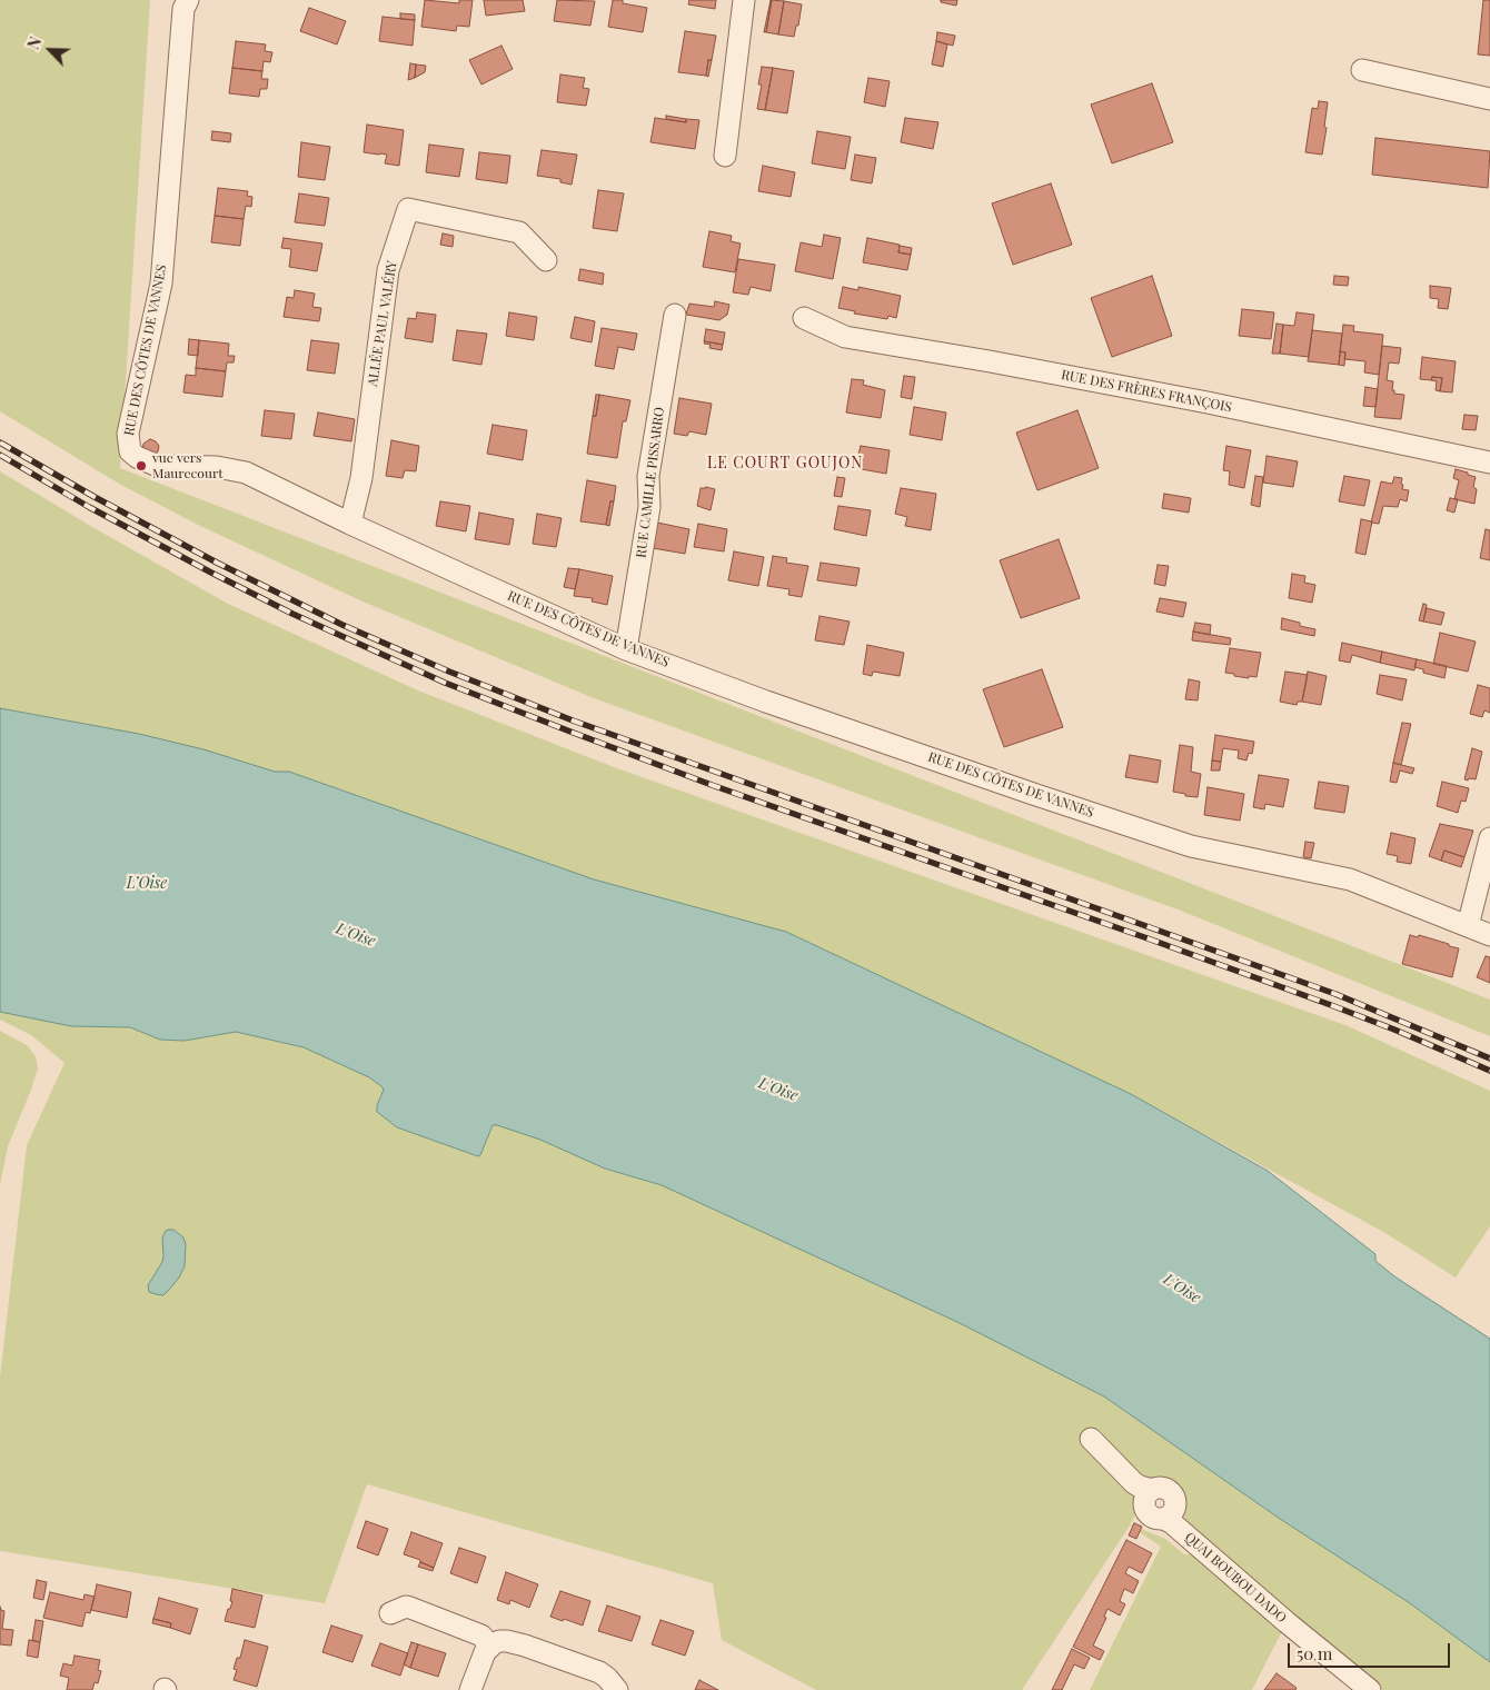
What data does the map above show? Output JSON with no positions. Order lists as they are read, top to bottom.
{
  "streets": {
    "street": [
      "ALLÉE PAUL VALÉRY",
      "RUE DES CÔTES DE VANNES",
      "RUE DES FRÈRES FRANÇOIS",
      "RUE CAMILLE PISSARRO",
      "QUAI BOUBOU DADO"
    ]
  },
  "crossings": [
    ["ALLÉE PAUL VALÉRY", "RUE DES CÔTES DE VANNES"],
    ["RUE DES CÔTES DE VANNES", "RUE CAMILLE PISSARRO"]
  ],
  "districts": ["LE COURT GOUJON"],
  "water": ["L’Oise", "L'Oise"],
  "places": ["vue vers Maurecourt"],
  "scale_bar": "50 m",
  "north": "top left"
}
